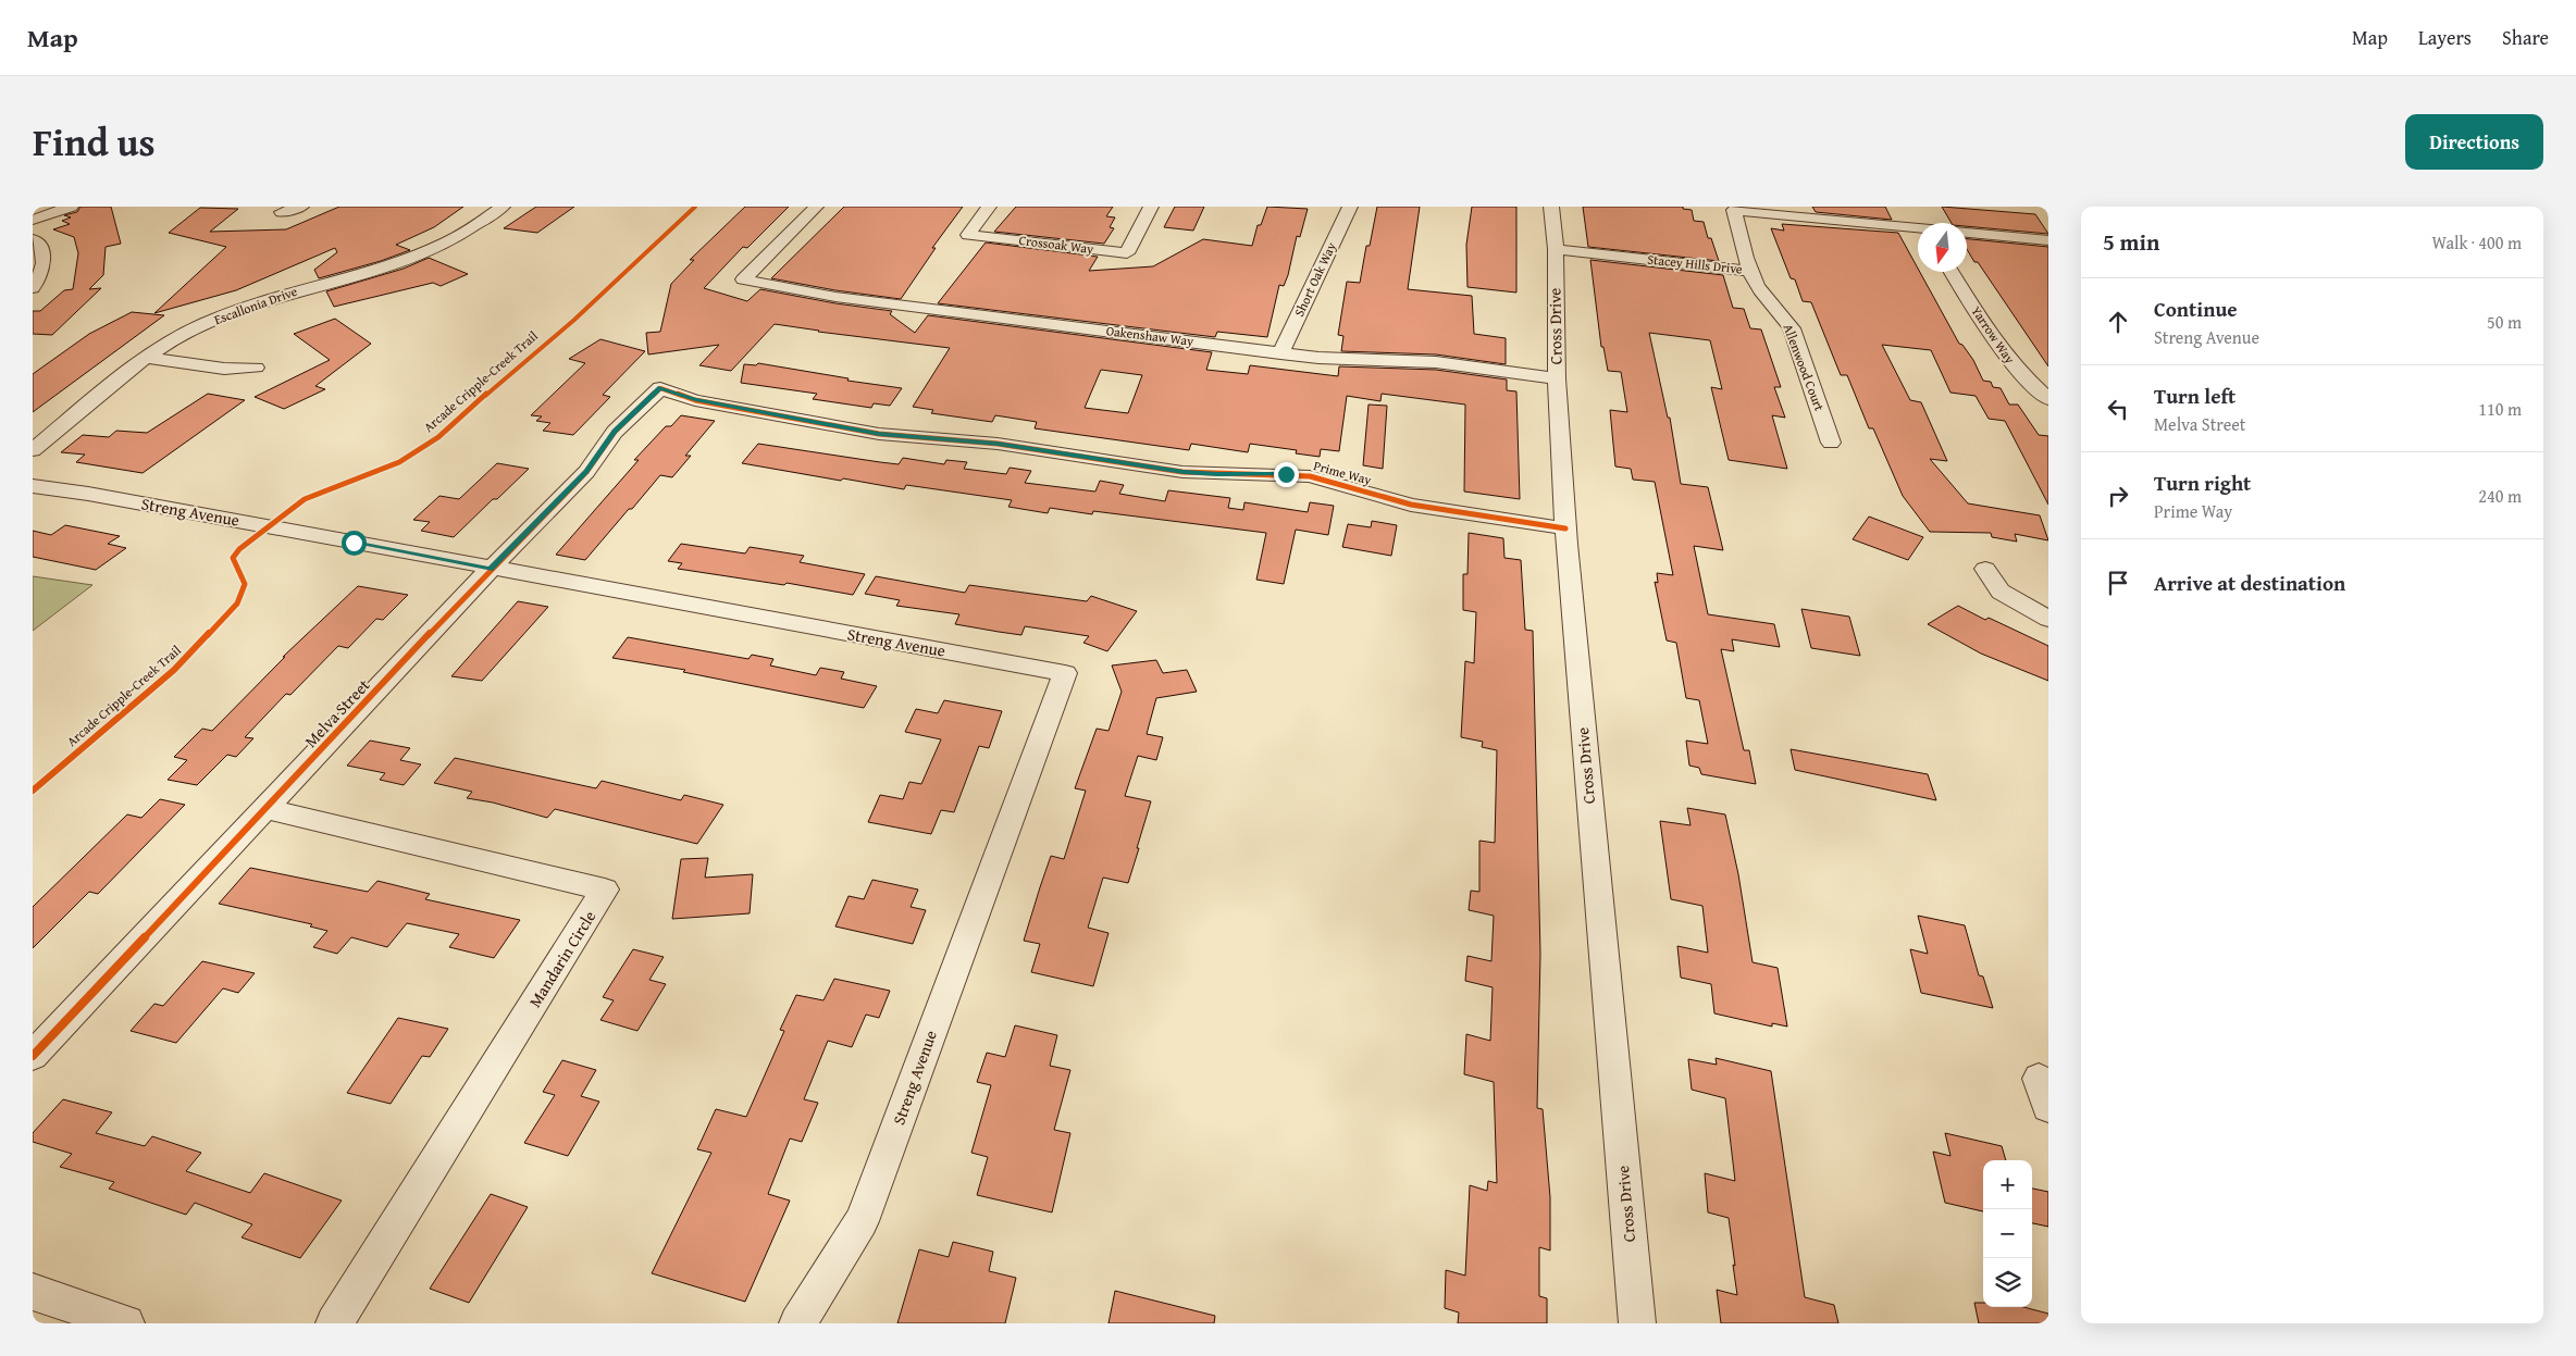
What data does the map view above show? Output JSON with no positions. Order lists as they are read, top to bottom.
{
  "streets": {
    "street": [
      "Crossoak Way",
      "Stacey Hills Drive",
      "Short Oak Way",
      "Escallonia Drive",
      "Cross Drive",
      "Yarrow Way",
      "Oakenshaw Way",
      "Allenwood Court",
      "Prime Way",
      "Streng Avenue",
      "Melva Street",
      "Mandarin Circle"
    ],
    "cycle path": ["Arcade Cripple-Creek Trail"]
  },
  "crossings": [
    ["Stacey Hills Drive", "Cross Drive"],
    ["Stacey Hills Drive", "Allenwood Court"],
    ["Short Oak Way", "Oakenshaw Way"],
    ["Cross Drive", "Oakenshaw Way"],
    ["Cross Drive", "Prime Way"],
    ["Prime Way", "Melva Street"],
    ["Streng Avenue", "Melva Street"],
    ["Melva Street", "Mandarin Circle"]
  ],
  "north": "bottom",
  "page": {
    "header": "Map",
    "nav": ["Map", "Layers", "Share"],
    "title": "Find us",
    "buttons": "Directions",
    "heading": ["5 min", "Walk · 400 m"],
    "list": [
      ["Continue", "Streng Avenue", "50 m"],
      ["Turn left", "Melva Street", "110 m"],
      ["Turn right", "Prime Way", "240 m"],
      "Arrive at destination"
    ],
    "map_buttons": ["+", "−"]
  }
}
